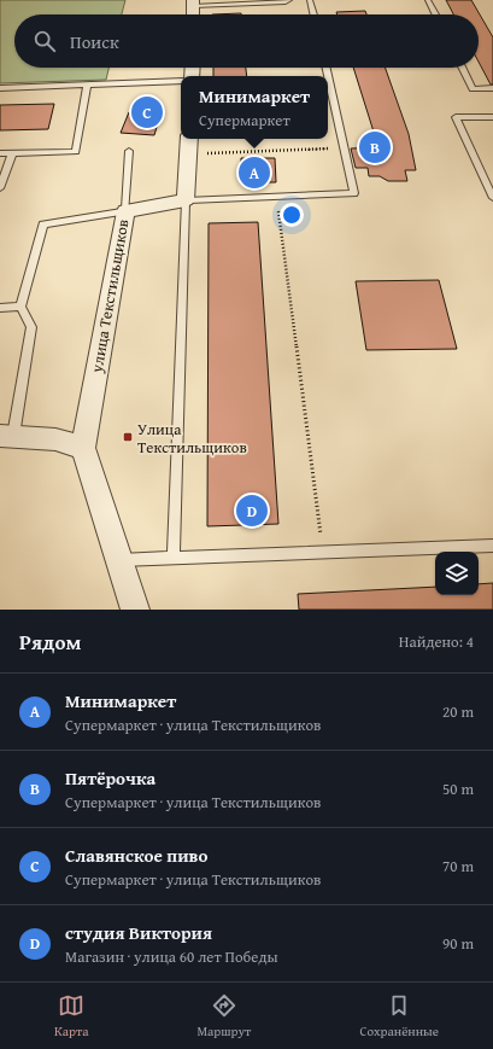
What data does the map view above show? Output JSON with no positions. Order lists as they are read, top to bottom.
{
  "streets": {
    "street": ["улица Текстильщиков"]
  },
  "places": {
    "transit": ["Улица Текстильщиков"]
  },
  "page": {
    "search": "Поиск",
    "popup": ["Минимаркет", "Супермаркет"],
    "pins": [
      "C",
      "B",
      "A",
      "D"
    ],
    "heading": ["Рядом", "Найдено: 4"],
    "list": [
      {
        "mark": "A",
        "name": "Минимаркет",
        "note": "Супермаркет · улица Текстильщиков",
        "value": "20 m"
      },
      {
        "mark": "B",
        "name": "Пятёрочка",
        "note": "Супермаркет · улица Текстильщиков",
        "value": "50 m"
      },
      {
        "mark": "C",
        "name": "Славянское пиво",
        "note": "Супермаркет · улица Текстильщиков",
        "value": "70 m"
      },
      {
        "mark": "D",
        "name": "студия Виктория",
        "note": "Магазин · улица 60 лет Победы",
        "value": "90 m"
      }
    ],
    "nav": ["Карта", "Маршрут", "Сохранённые"]
  }
}
